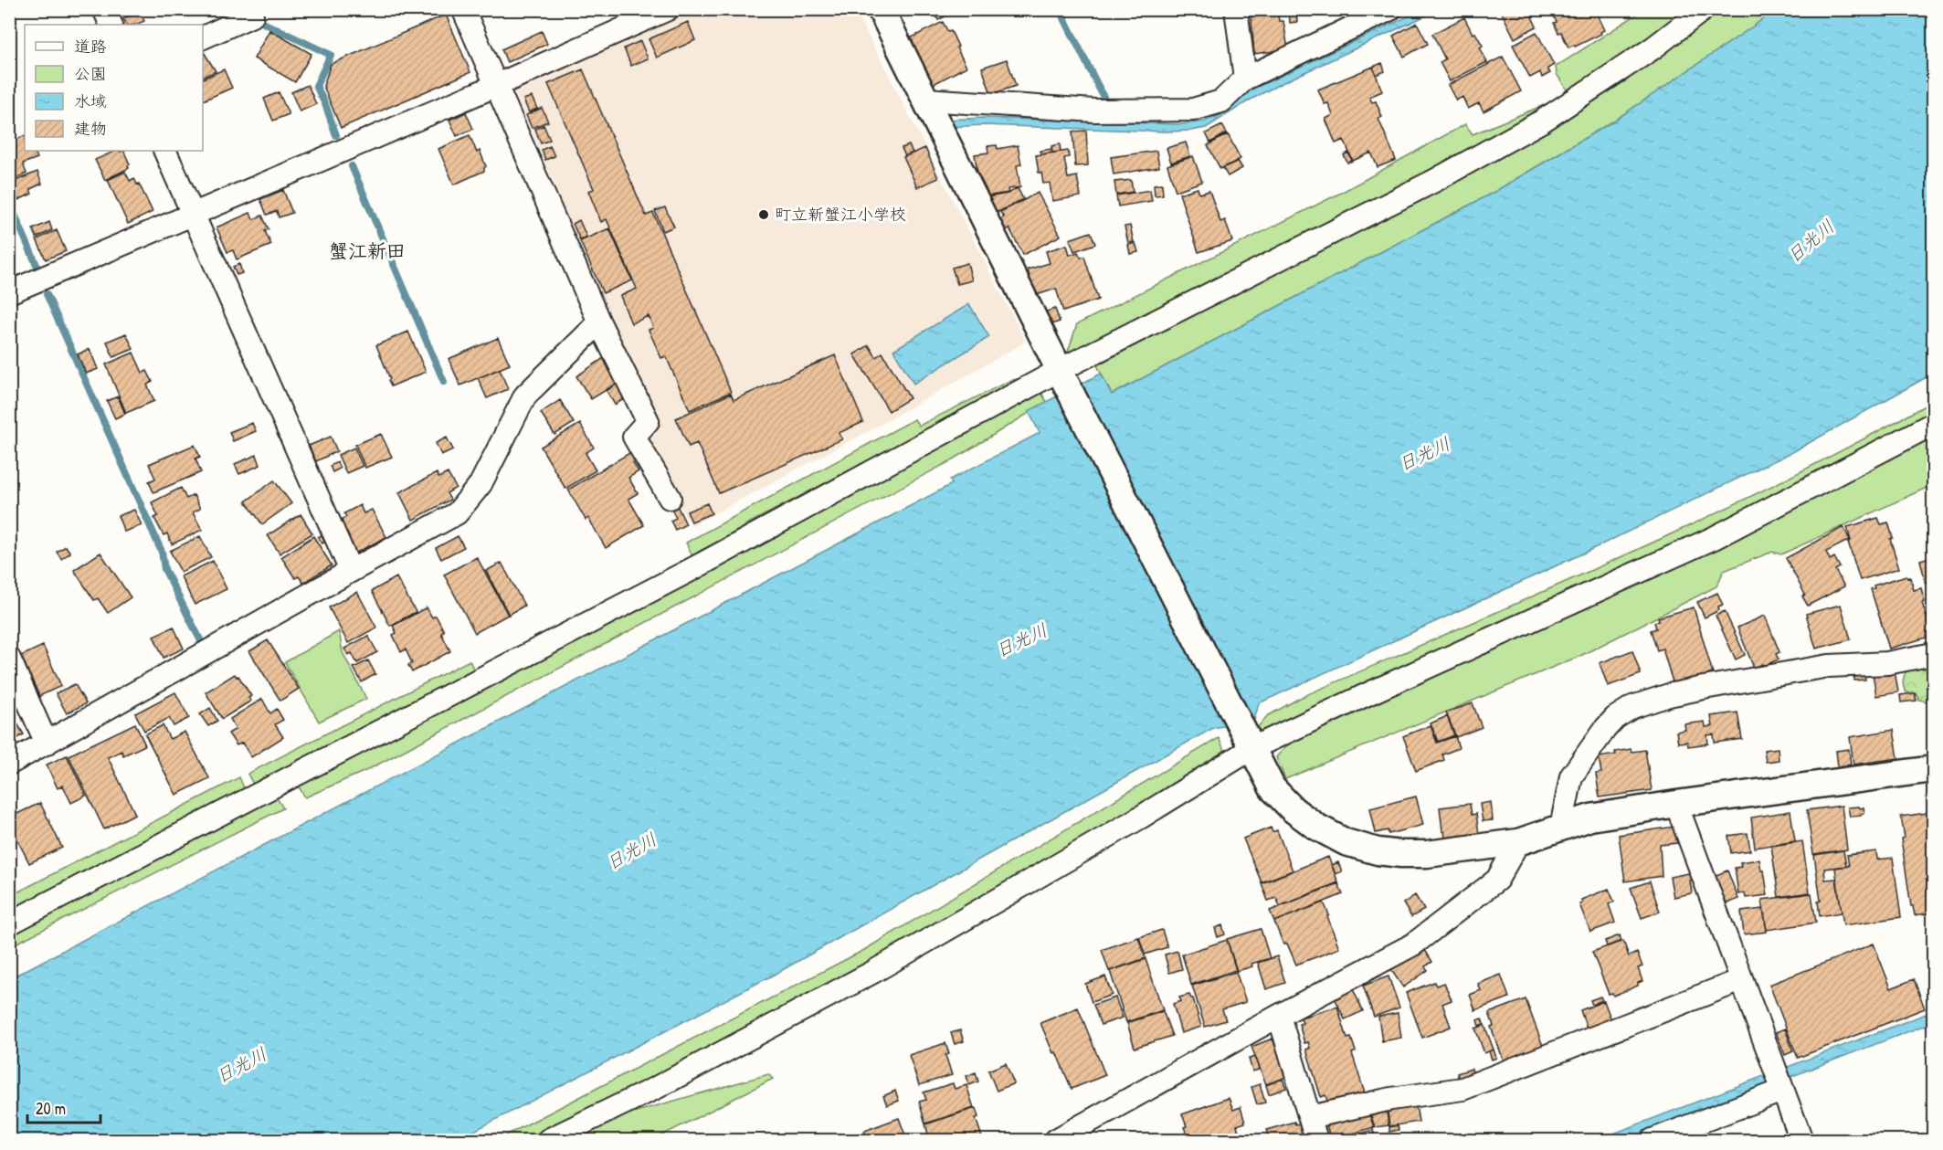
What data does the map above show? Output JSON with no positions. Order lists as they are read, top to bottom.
{
  "districts": ["蟹江新田"],
  "water": ["日光川"],
  "places": ["町立新蟹江小学校"],
  "legend": [
    "道路",
    "公園",
    "水域",
    "建物"
  ],
  "scale_bar": "20 m"
}
